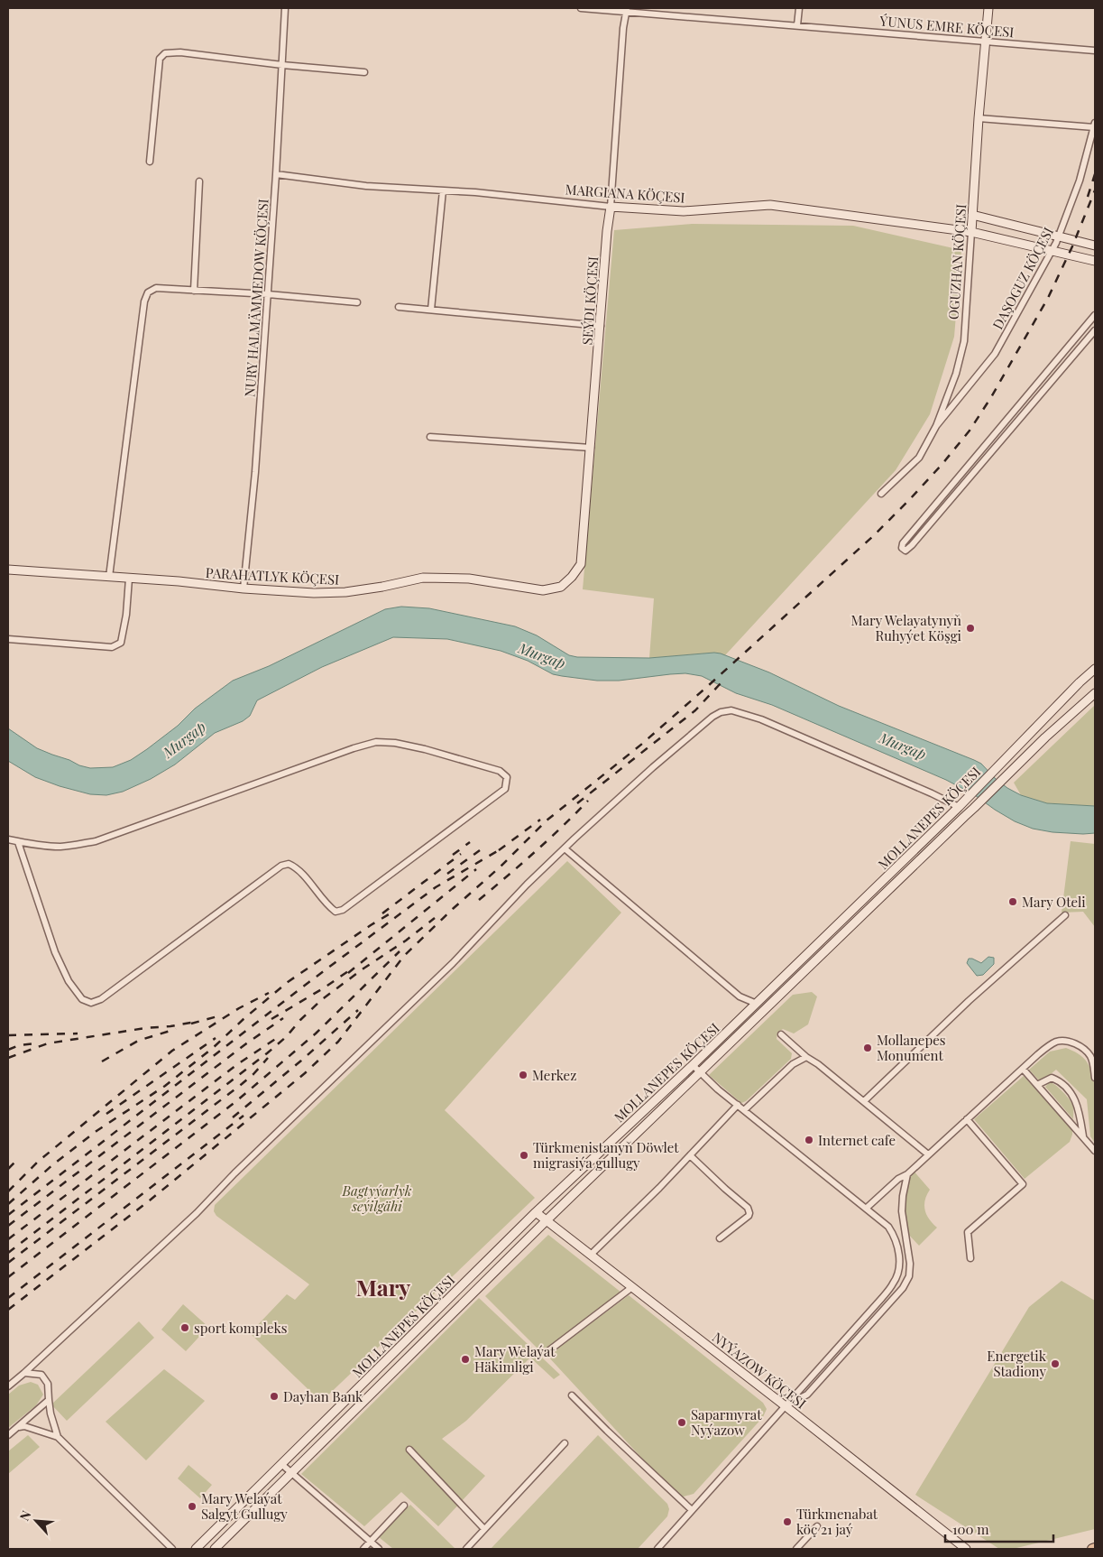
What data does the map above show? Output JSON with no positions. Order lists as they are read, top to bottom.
{
  "streets": {
    "street": [
      "ÝUNUS EMRE KÖÇESI",
      "MARGIANA KÖÇESI",
      "OGUZHAN KÖÇESI",
      "DAŞOGUZ KÖÇESI",
      "NURY HALMÄMMEDOW KÖÇESI",
      "SEÝDI KÖÇESI",
      "PARAHATLYK KÖÇESI",
      "MOLLANEPES KÖÇESI",
      "NYÝAZOW KÖÇESI"
    ]
  },
  "crossings": [
    ["ÝUNUS EMRE KÖÇESI", "OGUZHAN KÖÇESI"],
    ["ÝUNUS EMRE KÖÇESI", "SEÝDI KÖÇESI"],
    ["MARGIANA KÖÇESI", "OGUZHAN KÖÇESI"],
    ["MARGIANA KÖÇESI", "DAŞOGUZ KÖÇESI"],
    ["MARGIANA KÖÇESI", "NURY HALMÄMMEDOW KÖÇESI"],
    ["MARGIANA KÖÇESI", "SEÝDI KÖÇESI"],
    ["OGUZHAN KÖÇESI", "DAŞOGUZ KÖÇESI"],
    ["NURY HALMÄMMEDOW KÖÇESI", "PARAHATLYK KÖÇESI"],
    ["SEÝDI KÖÇESI", "PARAHATLYK KÖÇESI"],
    ["MOLLANEPES KÖÇESI", "NYÝAZOW KÖÇESI"]
  ],
  "districts": ["Mary"],
  "water": ["Murgap"],
  "parks": ["Bagtyýarlyk seýilgähi"],
  "places": [
    "Mary Welayatynyň Ruhyýet Köşgi",
    "Mary Oteli",
    "Mollanepes Monument",
    "Merkez",
    "Internet cafe",
    "Türkmenistanyň Döwlet migrasiýa gullugy",
    "sport kompleks",
    "Mary Welaýat Häkimligi",
    "Energetik Stadiony",
    "Dayhan Bank",
    "Saparmyrat Nyýazow",
    "Mary Welaýat Salgyt Gullugy",
    "Türkmenabat köç 21 jaý"
  ],
  "scale_bar": "100 m",
  "north": "top left"
}
